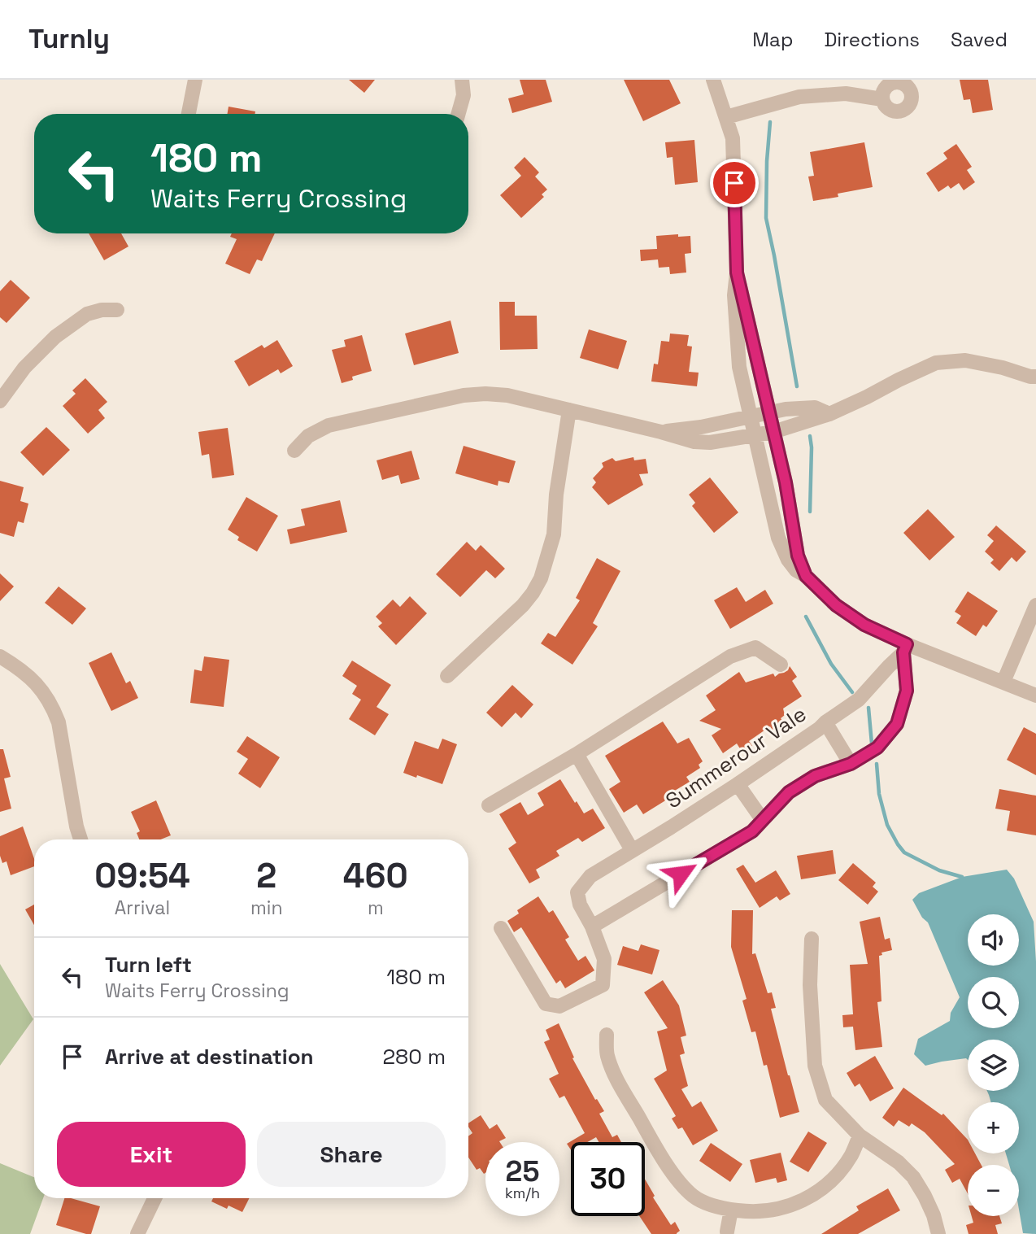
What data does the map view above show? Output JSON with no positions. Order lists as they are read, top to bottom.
{
  "streets": {
    "street": ["Summerour Vale"]
  },
  "page": {
    "header": "Turnly",
    "nav": ["Map", "Directions", "Saved"],
    "turn": ["180 m", "Waits Ferry Crossing"],
    "eta": [
      "09:54",
      "Arrival",
      "2",
      "min",
      "460",
      "m"
    ],
    "map_buttons": ["+", "−"],
    "list": [
      {
        "name": "Turn left",
        "note": "Waits Ferry Crossing",
        "value": "180 m"
      },
      {
        "name": "Arrive at destination",
        "value": "280 m"
      }
    ],
    "buttons": ["Exit", "Share"],
    "speed": "25 km/h",
    "limit": "30"
  }
}
